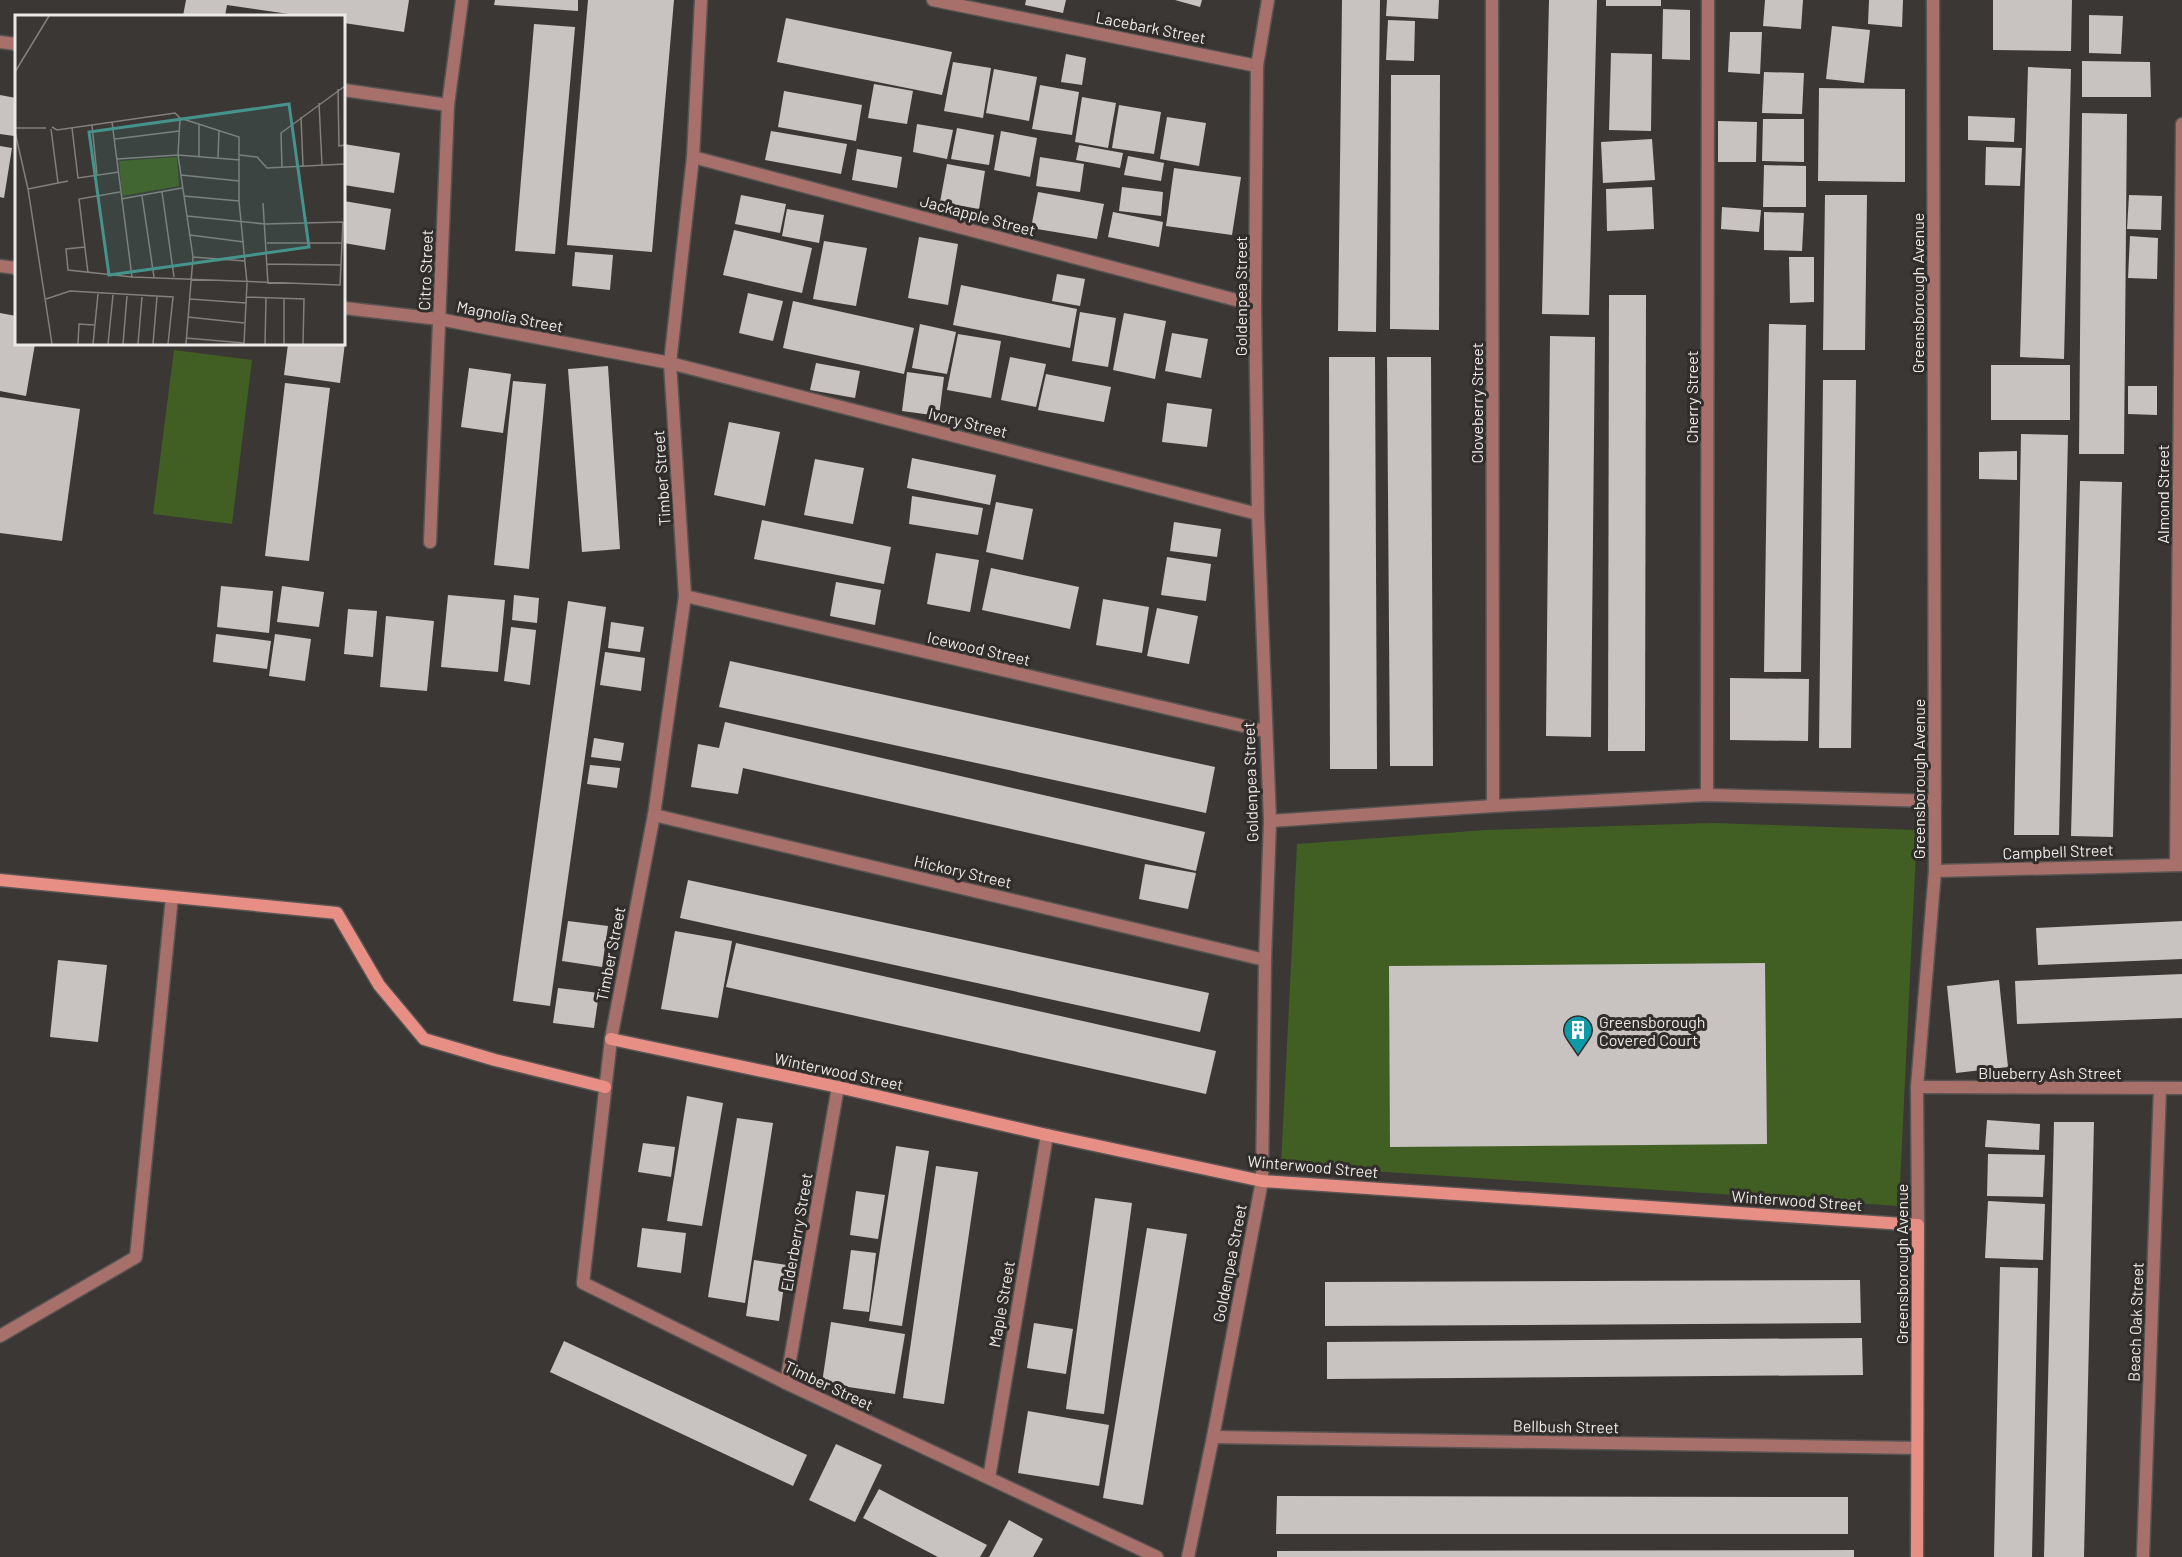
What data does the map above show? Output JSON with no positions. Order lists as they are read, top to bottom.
{
  "streets": {
    "street": [
      "Lacebark Street",
      "Jackapple Street",
      "Citro Street",
      "Greensborough Avenue",
      "Goldenpea Street",
      "Magnolia Street",
      "Cherry Street",
      "Cloveberry Street",
      "Ivory Street",
      "Timber Street",
      "Almond Street",
      "Icewood Street",
      "Campbell Street",
      "Hickory Street",
      "Winterwood Street",
      "Blueberry Ash Street",
      "Elderberry Street",
      "Maple Street",
      "Beach Oak Street",
      "Bellbush Street"
    ]
  },
  "crossings": [
    ["Lacebark Street", "Goldenpea Street"],
    ["Jackapple Street", "Goldenpea Street"],
    ["Jackapple Street", "Timber Street"],
    ["Citro Street", "Magnolia Street"],
    ["Greensborough Avenue", "Campbell Street"],
    ["Greensborough Avenue", "Winterwood Street"],
    ["Greensborough Avenue", "Blueberry Ash Street"],
    ["Greensborough Avenue", "Bellbush Street"],
    ["Goldenpea Street", "Ivory Street"],
    ["Goldenpea Street", "Icewood Street"],
    ["Goldenpea Street", "Hickory Street"],
    ["Goldenpea Street", "Winterwood Street"],
    ["Goldenpea Street", "Bellbush Street"],
    ["Magnolia Street", "Ivory Street"],
    ["Magnolia Street", "Timber Street"],
    ["Ivory Street", "Timber Street"],
    ["Timber Street", "Icewood Street"],
    ["Timber Street", "Hickory Street"],
    ["Timber Street", "Winterwood Street"],
    ["Timber Street", "Elderberry Street"],
    ["Timber Street", "Maple Street"],
    ["Almond Street", "Campbell Street"],
    ["Winterwood Street", "Elderberry Street"],
    ["Winterwood Street", "Maple Street"],
    ["Blueberry Ash Street", "Beach Oak Street"]
  ],
  "places": {
    "building": ["Greensborough Covered Court"]
  }
}
